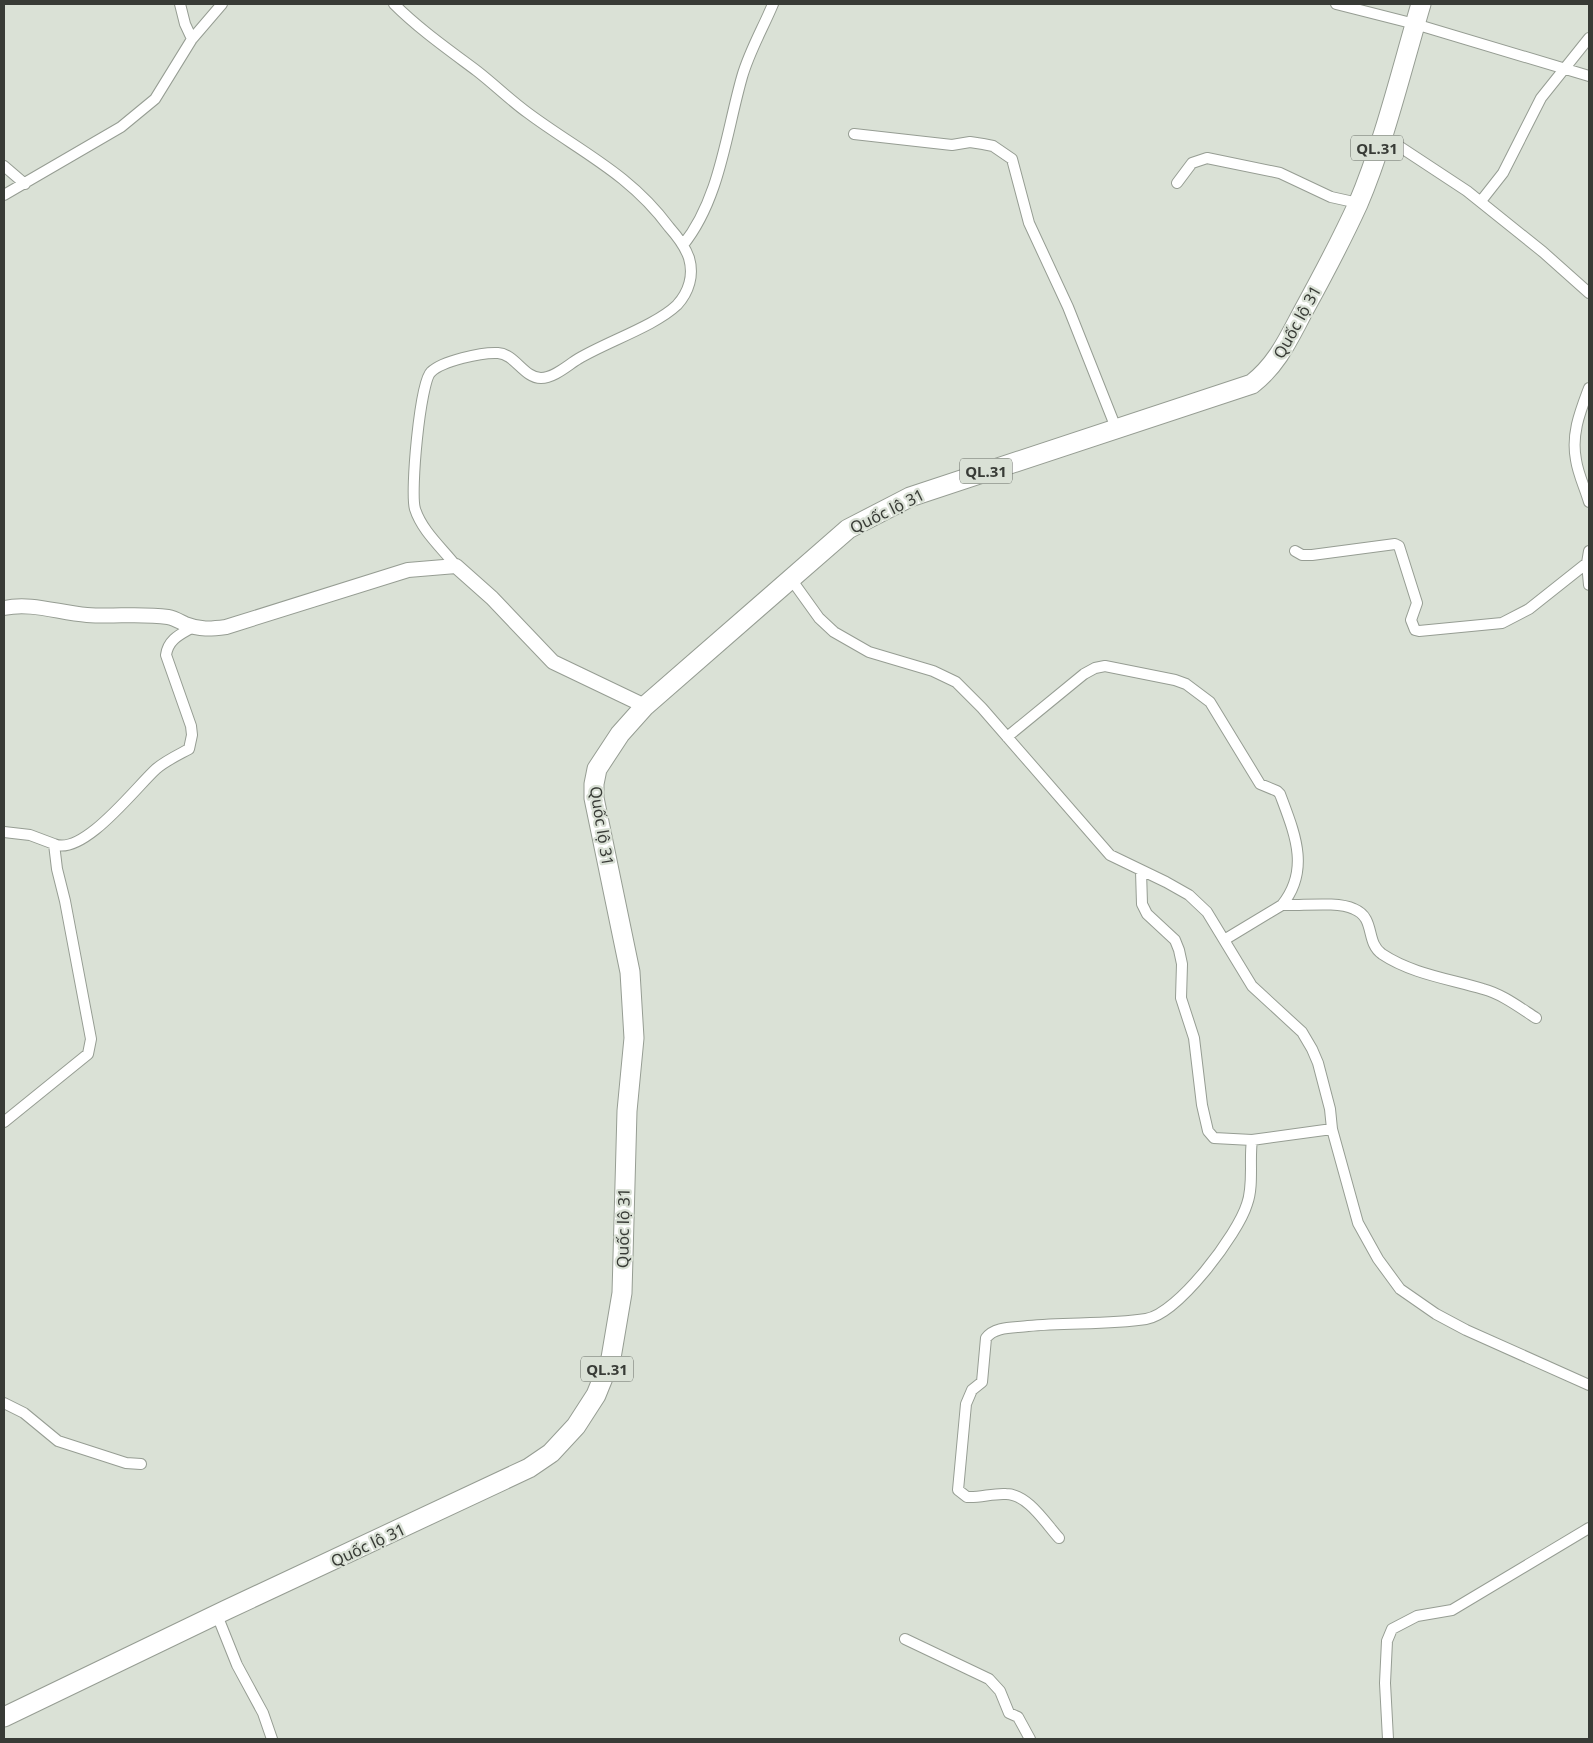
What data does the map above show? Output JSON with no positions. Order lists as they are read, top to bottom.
{
  "streets": {
    "highway": ["QL.31", "Quốc lộ 31"]
  }
}
